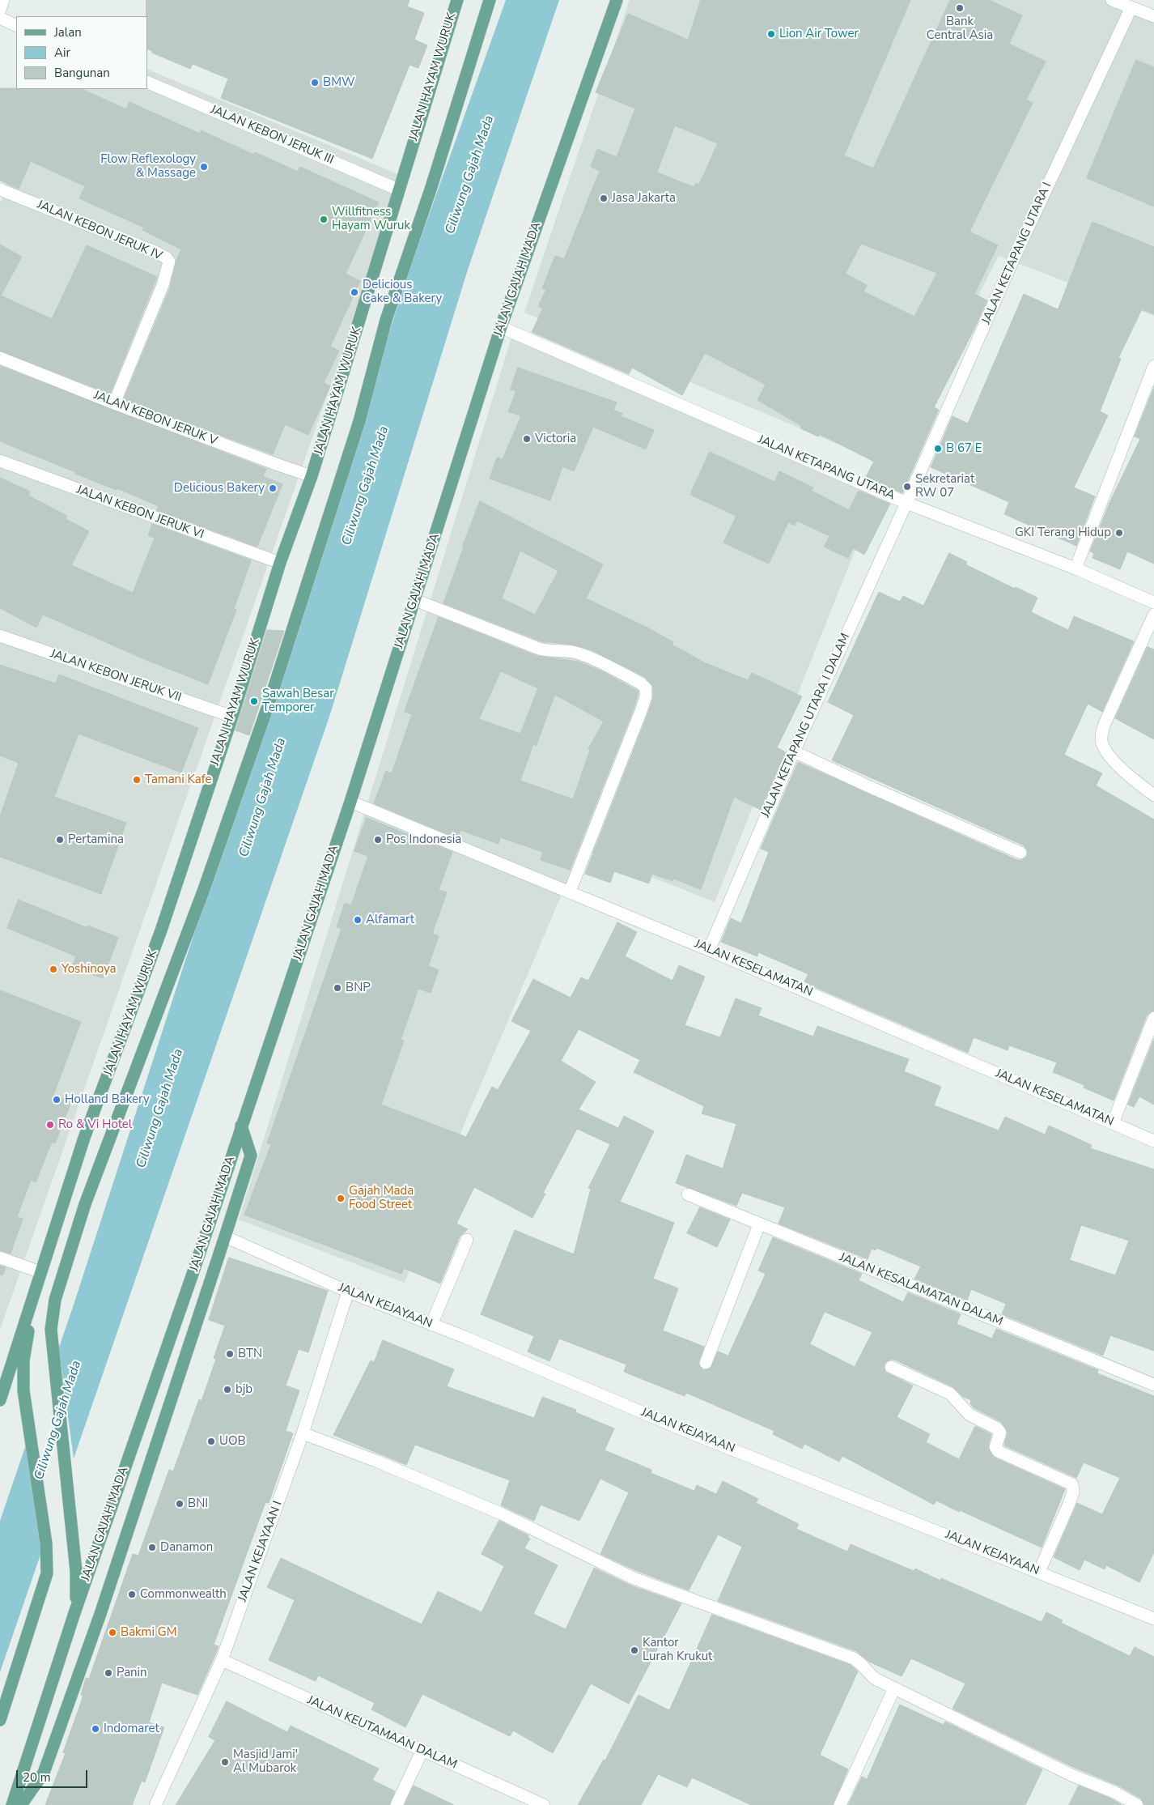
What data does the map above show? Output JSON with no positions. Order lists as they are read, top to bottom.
{
  "streets": {
    "main road": ["JALAN HAYAM WURUK", "JALAN GAJAH MADA"],
    "street": [
      "JALAN KEBON JERUK III",
      "JALAN KEBON JERUK IV",
      "JALAN KETAPANG UTARA I",
      "JALAN KEBON JERUK V",
      "JALAN KETAPANG UTARA",
      "JALAN KEBON JERUK VI",
      "JALAN KEBON JERUK VII",
      "JALAN KETAPANG UTARA I DALAM",
      "JALAN KESELAMATAN",
      "JALAN KESALAMATAN DALAM",
      "JALAN KEJAYAAN",
      "JALAN KEJAYAAN I",
      "JALAN KEUTAMAAN DALAM"
    ]
  },
  "crossings": [
    ["JALAN HAYAM WURUK", "JALAN KEBON JERUK III"],
    ["JALAN HAYAM WURUK", "JALAN GAJAH MADA"],
    ["JALAN HAYAM WURUK", "JALAN KEBON JERUK V"],
    ["JALAN HAYAM WURUK", "JALAN KEBON JERUK VI"],
    ["JALAN HAYAM WURUK", "JALAN KEBON JERUK VII"],
    ["JALAN KEBON JERUK IV", "JALAN KEBON JERUK V"],
    ["JALAN KETAPANG UTARA I", "JALAN KETAPANG UTARA"],
    ["JALAN KETAPANG UTARA I", "JALAN KETAPANG UTARA I DALAM"],
    ["JALAN GAJAH MADA", "JALAN KETAPANG UTARA"],
    ["JALAN GAJAH MADA", "JALAN KESELAMATAN"],
    ["JALAN KETAPANG UTARA", "JALAN KETAPANG UTARA I DALAM"],
    ["JALAN KETAPANG UTARA I DALAM", "JALAN KESELAMATAN"],
    ["JALAN KEJAYAAN", "JALAN KEJAYAAN I"],
    ["JALAN KEJAYAAN I", "JALAN KEUTAMAAN DALAM"]
  ],
  "water": ["Ciliwung Gajah Mada"],
  "places": [
    "Bank Central Asia",
    "Lion Air Tower",
    "BMW",
    "Flow Reflexology & Massage",
    "Jasa Jakarta",
    "Willfitness Hayam Wuruk",
    "Delicious Cake & Bakery",
    "Victoria",
    "B 67 E",
    "Sekretariat RW 07",
    "Delicious Bakery",
    "GKI Terang Hidup",
    "Sawah Besar Temporer",
    "Tamani Kafe",
    "Pertamina",
    "Pos Indonesia",
    "Alfamart",
    "Yoshinoya",
    "BNP",
    "Holland Bakery",
    "Ro & Vi Hotel",
    "Gajah Mada Food Street",
    "BTN",
    "bjb",
    "UOB",
    "BNI",
    "Danamon",
    "Commonwealth",
    "Bakmi GM",
    "Kantor Lurah Krukut",
    "Panin",
    "Indomaret",
    "Masjid Jami' Al Mubarok"
  ],
  "legend": ["Jalan", "Air", "Bangunan"],
  "scale_bar": "20 m"
}
